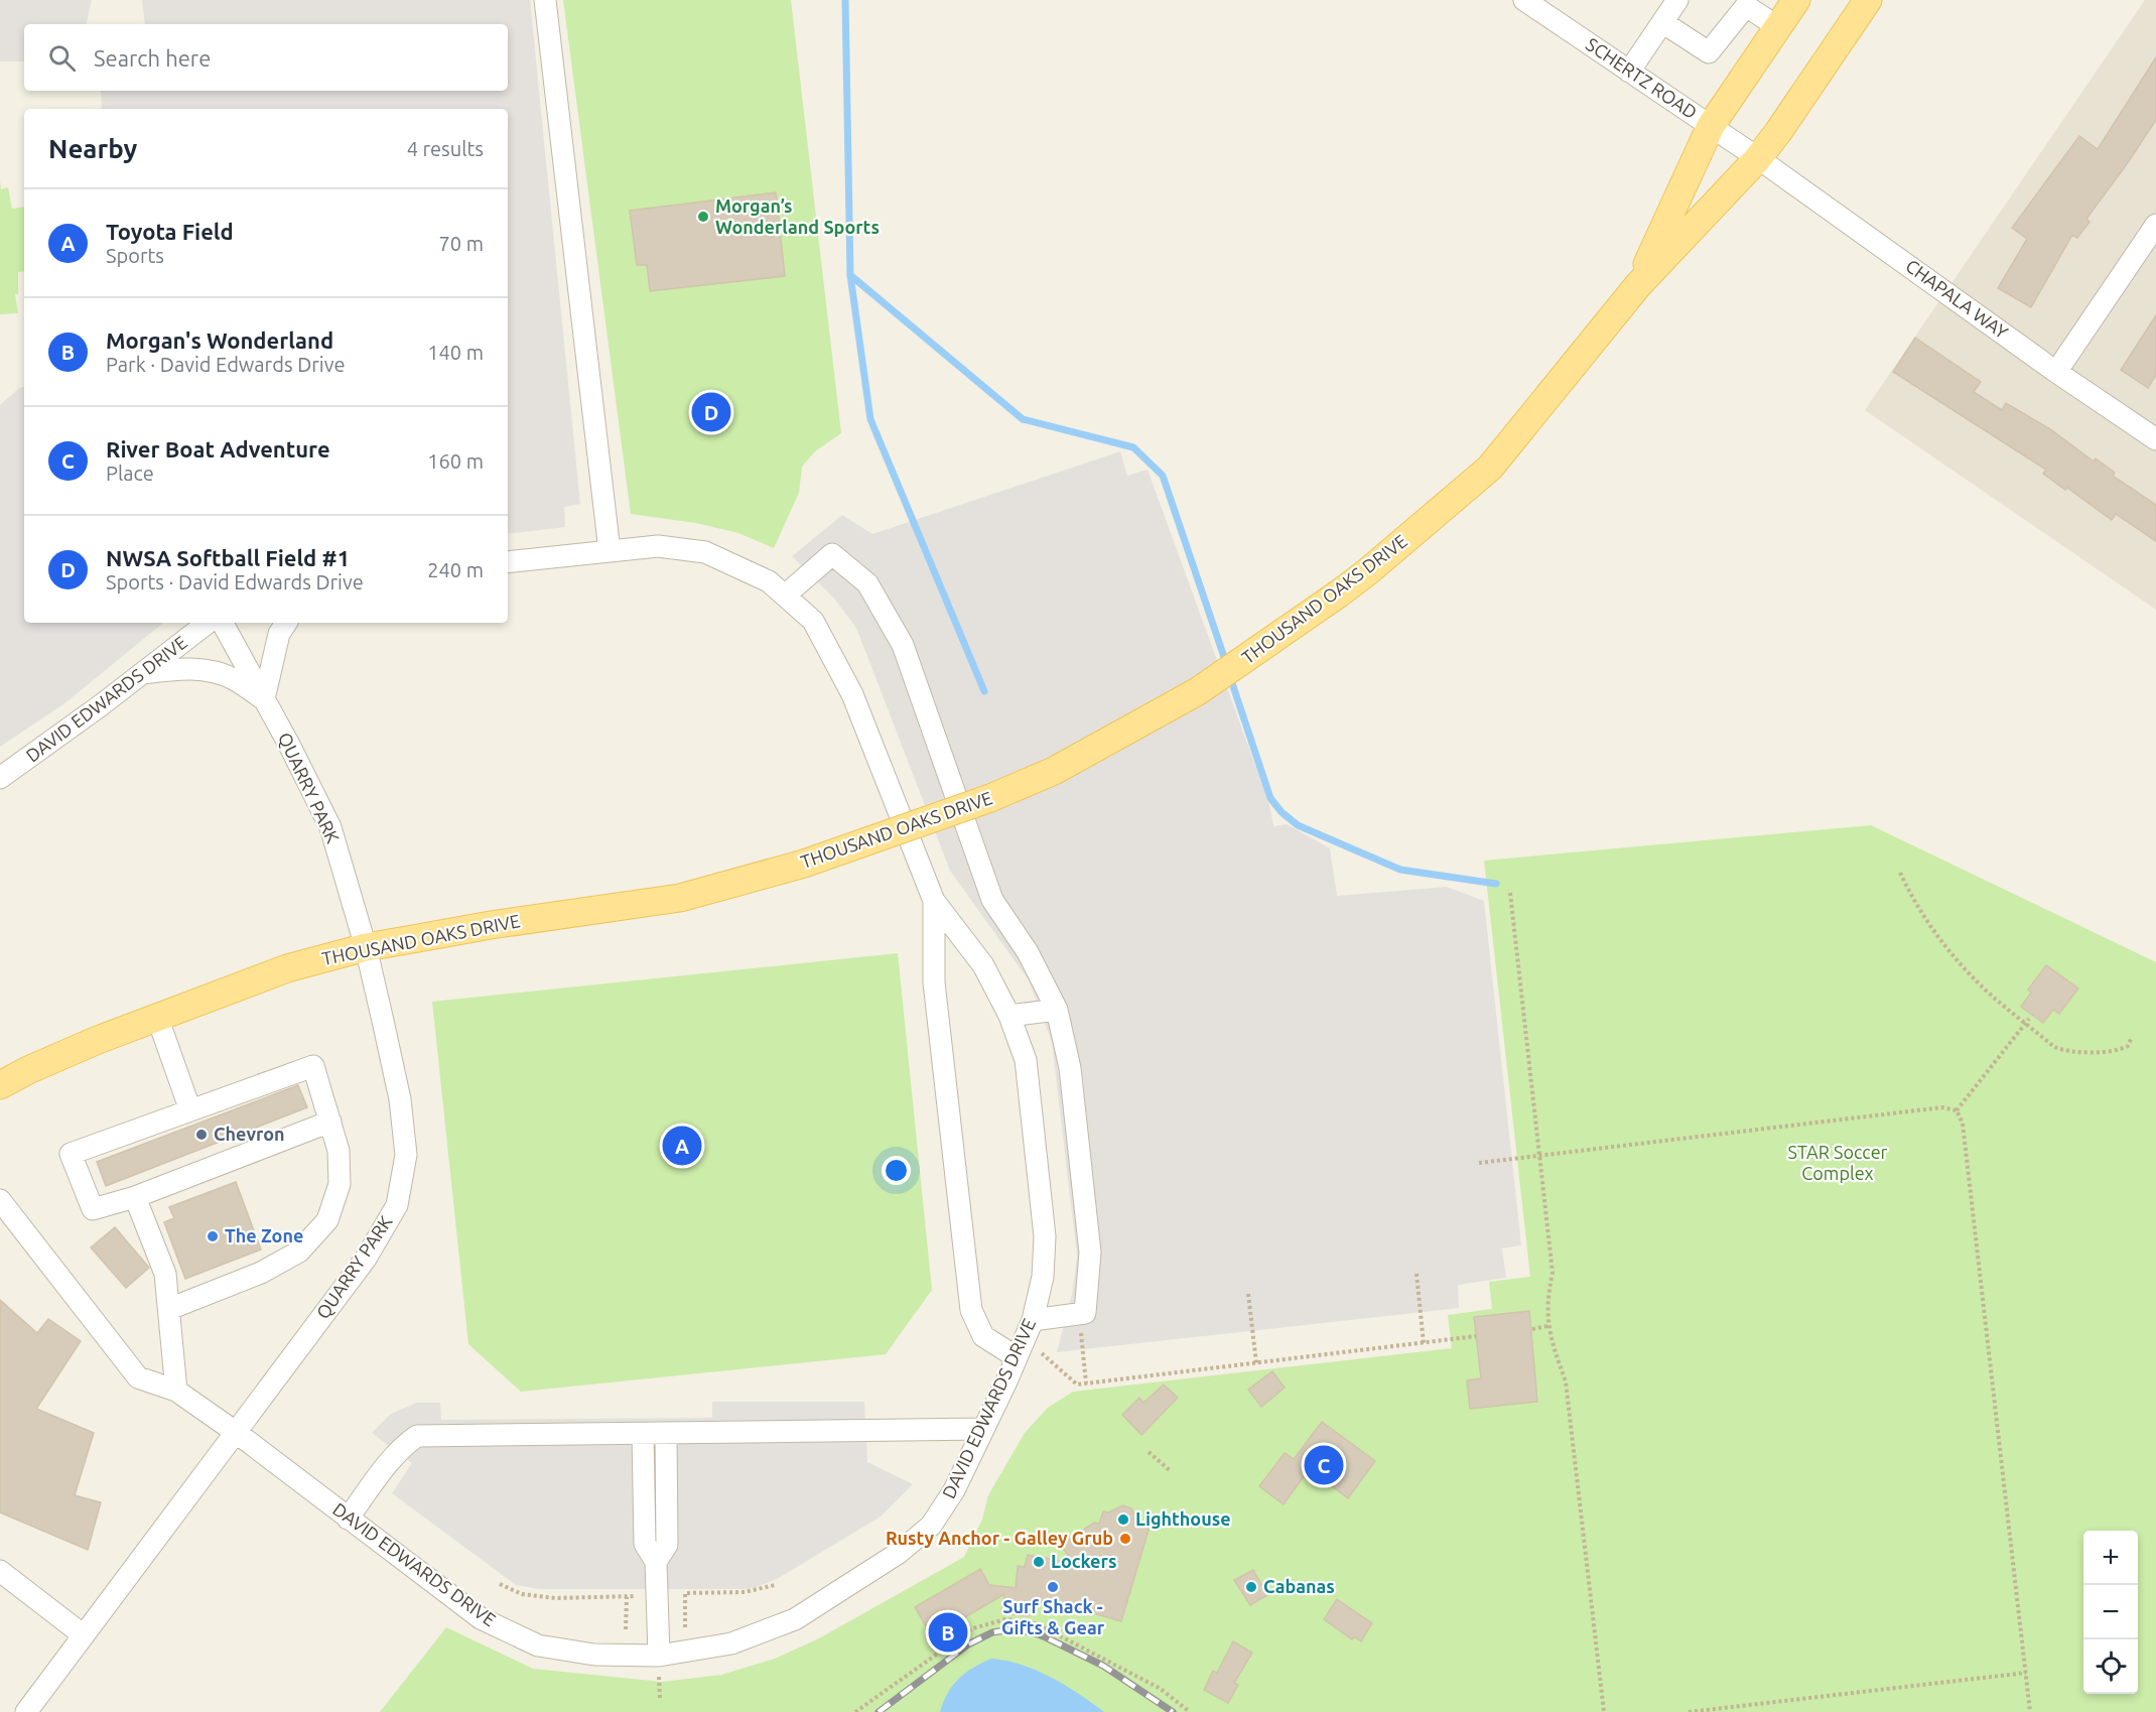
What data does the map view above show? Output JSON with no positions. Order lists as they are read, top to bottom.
{
  "streets": {
    "main road": ["THOUSAND OAKS DRIVE"],
    "street": [
      "SCHERTZ ROAD",
      "CHAPALA WAY",
      "DAVID EDWARDS DRIVE",
      "QUARRY PARK"
    ]
  },
  "crossings": [
    ["SCHERTZ ROAD", "CHAPALA WAY"],
    ["SCHERTZ ROAD", "THOUSAND OAKS DRIVE"],
    ["CHAPALA WAY", "THOUSAND OAKS DRIVE"],
    ["THOUSAND OAKS DRIVE", "QUARRY PARK"],
    ["DAVID EDWARDS DRIVE", "QUARRY PARK"]
  ],
  "parks": ["STAR Soccer Complex"],
  "places": [
    "Morgan’s Wonderland Sports",
    "Chevron",
    "The Zone",
    "Lighthouse",
    "Rusty Anchor - Galley Grub",
    "Lockers",
    "Surf Shack - Gifts & Gear",
    "Cabanas"
  ],
  "page": {
    "search": "Search here",
    "heading": ["Nearby", "4 results"],
    "list": [
      {
        "mark": "A",
        "name": "Toyota Field",
        "note": "Sports",
        "value": "70 m"
      },
      {
        "mark": "B",
        "name": "Morgan's Wonderland",
        "note": "Park · David Edwards Drive",
        "value": "140 m"
      },
      {
        "mark": "C",
        "name": "River Boat Adventure",
        "note": "Place",
        "value": "160 m"
      },
      {
        "mark": "D",
        "name": "NWSA Softball Field #1",
        "note": "Sports · David Edwards Drive",
        "value": "240 m"
      }
    ],
    "pins": [
      "D",
      "A",
      "C",
      "B"
    ],
    "map_buttons": ["+", "−"]
  }
}
